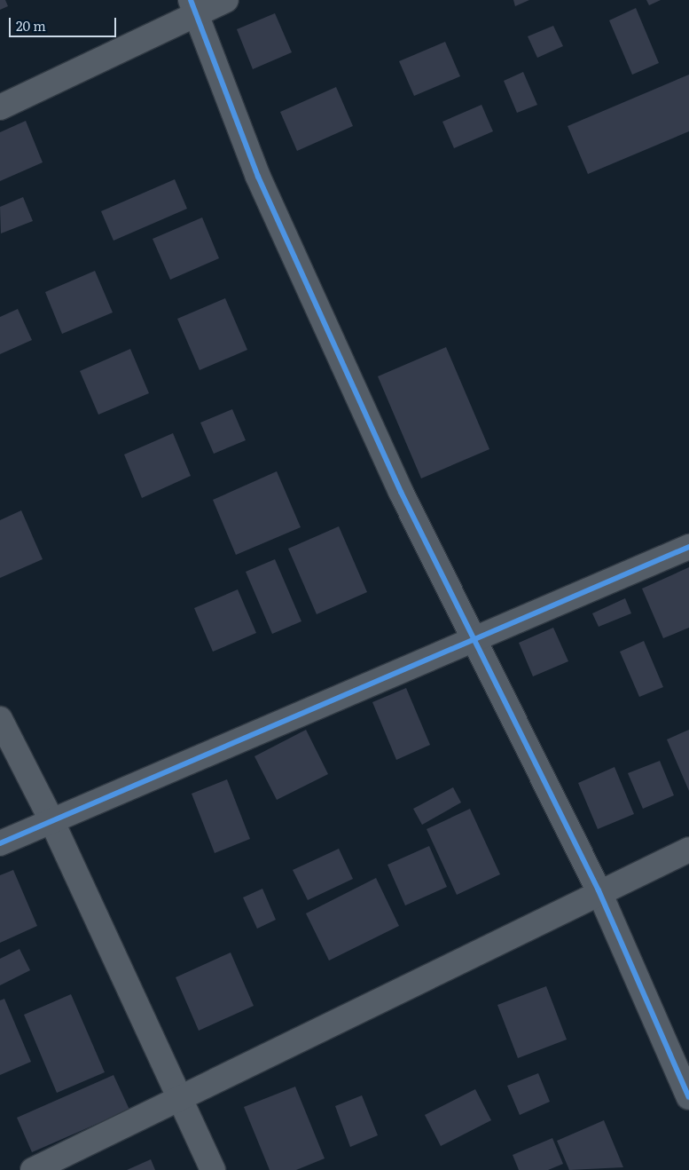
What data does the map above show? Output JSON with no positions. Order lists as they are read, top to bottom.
{
  "scale_bar": "20 m"
}
